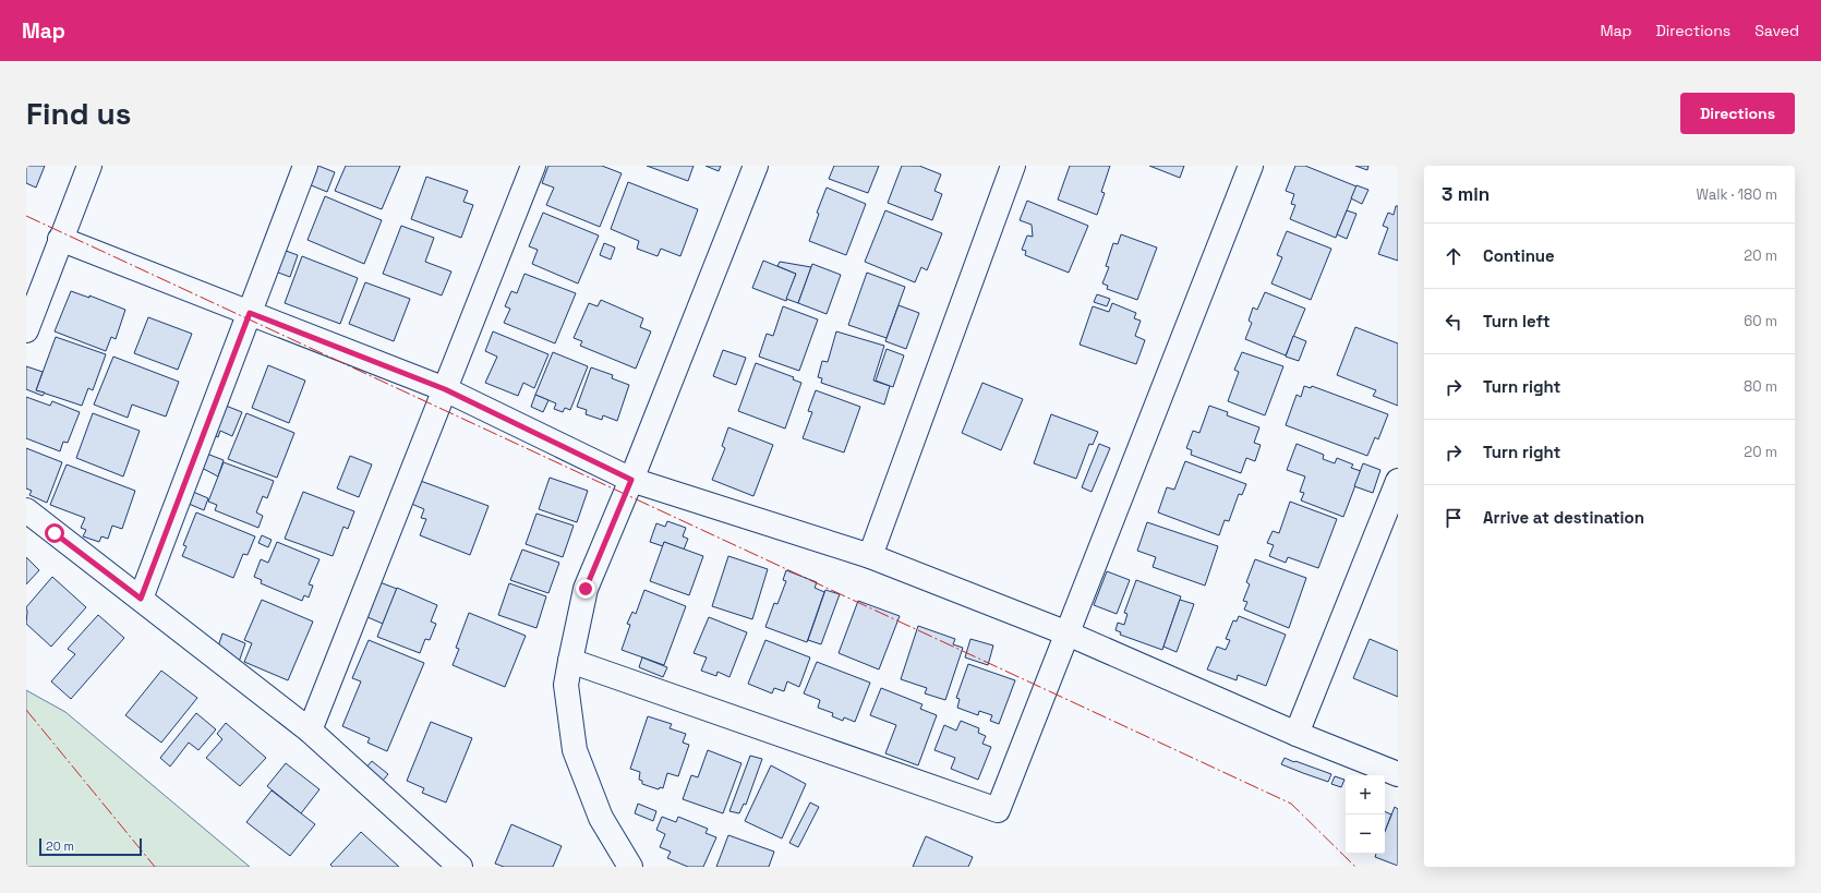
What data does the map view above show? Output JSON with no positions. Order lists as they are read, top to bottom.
{
  "scale_bar": "20 m",
  "page": {
    "header": "Map",
    "nav": ["Map", "Directions", "Saved"],
    "buttons": "Directions",
    "title": "Find us",
    "heading": ["3 min", "Walk · 180 m"],
    "list": [
      ["Continue", "20 m"],
      ["Turn left", "60 m"],
      ["Turn right", "80 m"],
      ["Turn right", "20 m"],
      "Arrive at destination"
    ],
    "map_buttons": ["+", "−"],
    "scale": "20 m"
  }
}
